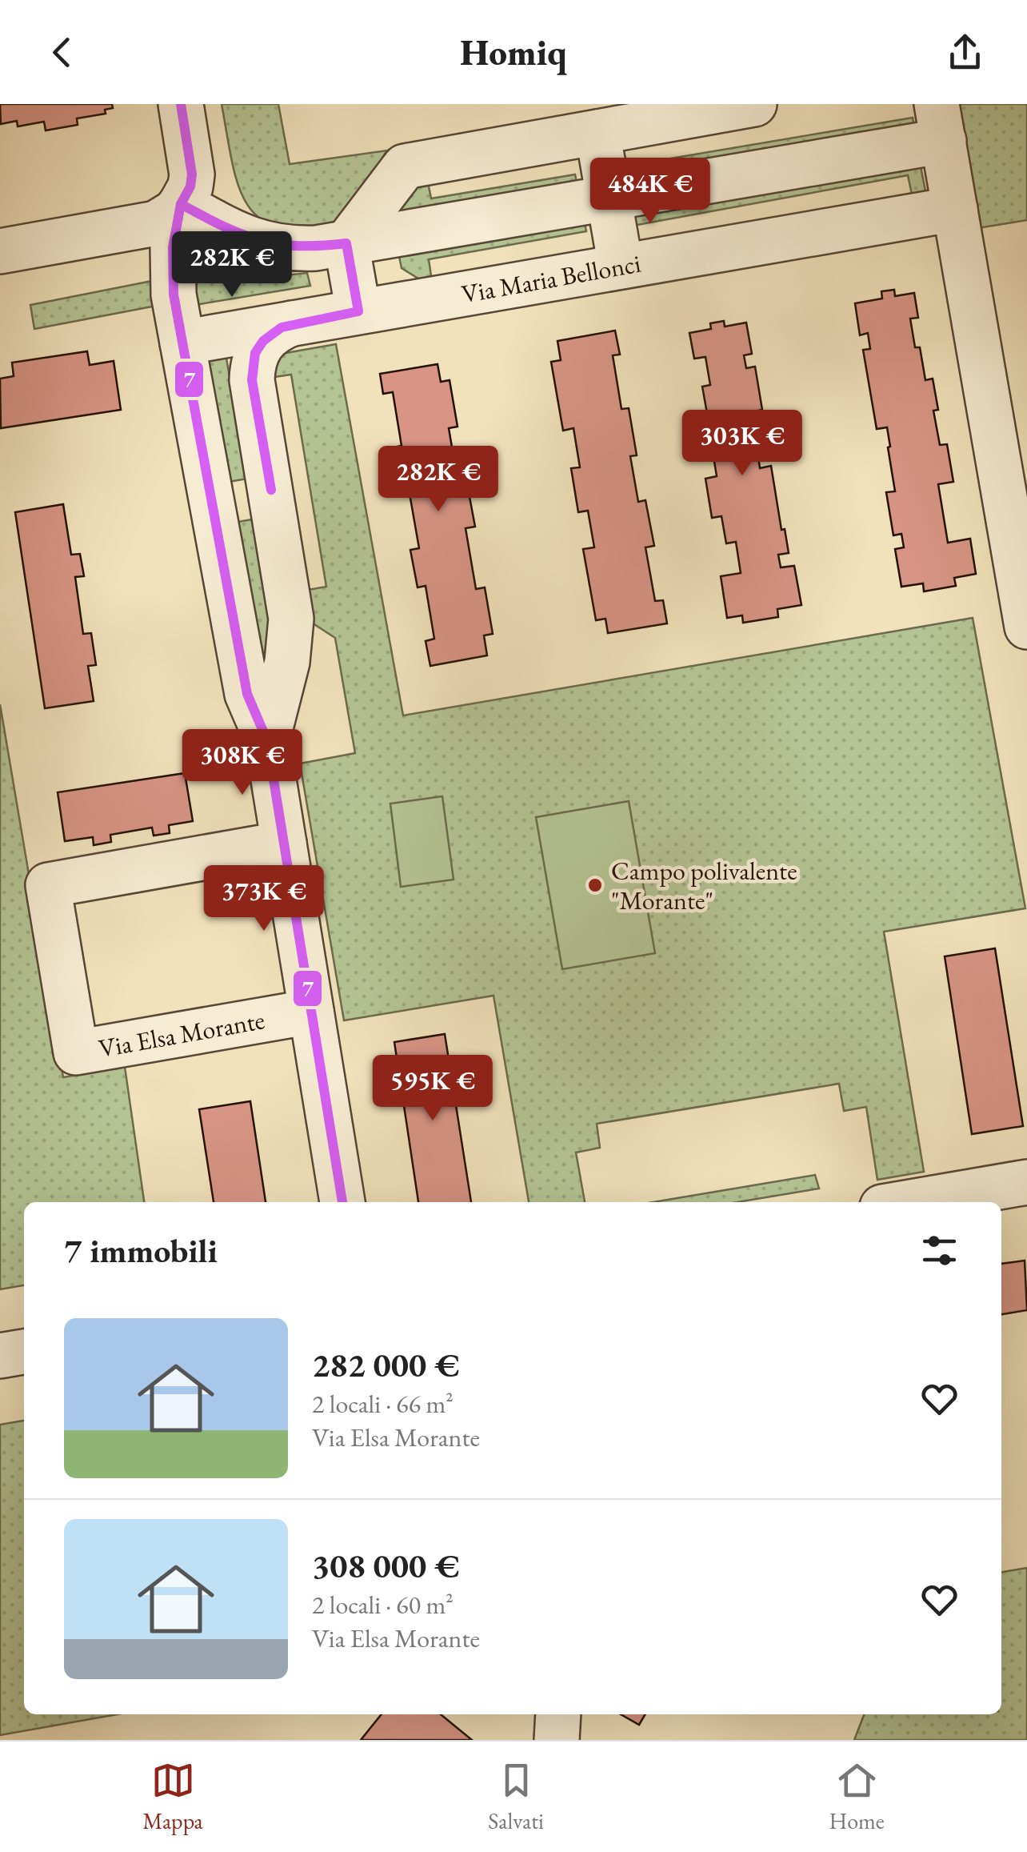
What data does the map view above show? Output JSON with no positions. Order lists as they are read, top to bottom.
{
  "streets": {
    "street": ["Via Maria Bellonci", "Via Elsa Morante"]
  },
  "places": ["Campo polivalente \"Morante\""],
  "lines": ["transit line 7"],
  "page": {
    "header": "Homiq",
    "price": [
      "484K €",
      "282K €",
      "303K €",
      "282K €",
      "308K €",
      "373K €",
      "595K €"
    ],
    "heading": "7 immobili",
    "list": [
      {
        "name": "282 000 €",
        "note": "2 locali · 66 m² · Via Elsa Morante"
      },
      {
        "name": "308 000 €",
        "note": "2 locali · 60 m² · Via Elsa Morante"
      }
    ],
    "tabs": ["Mappa", "Salvati", "Home"]
  }
}
